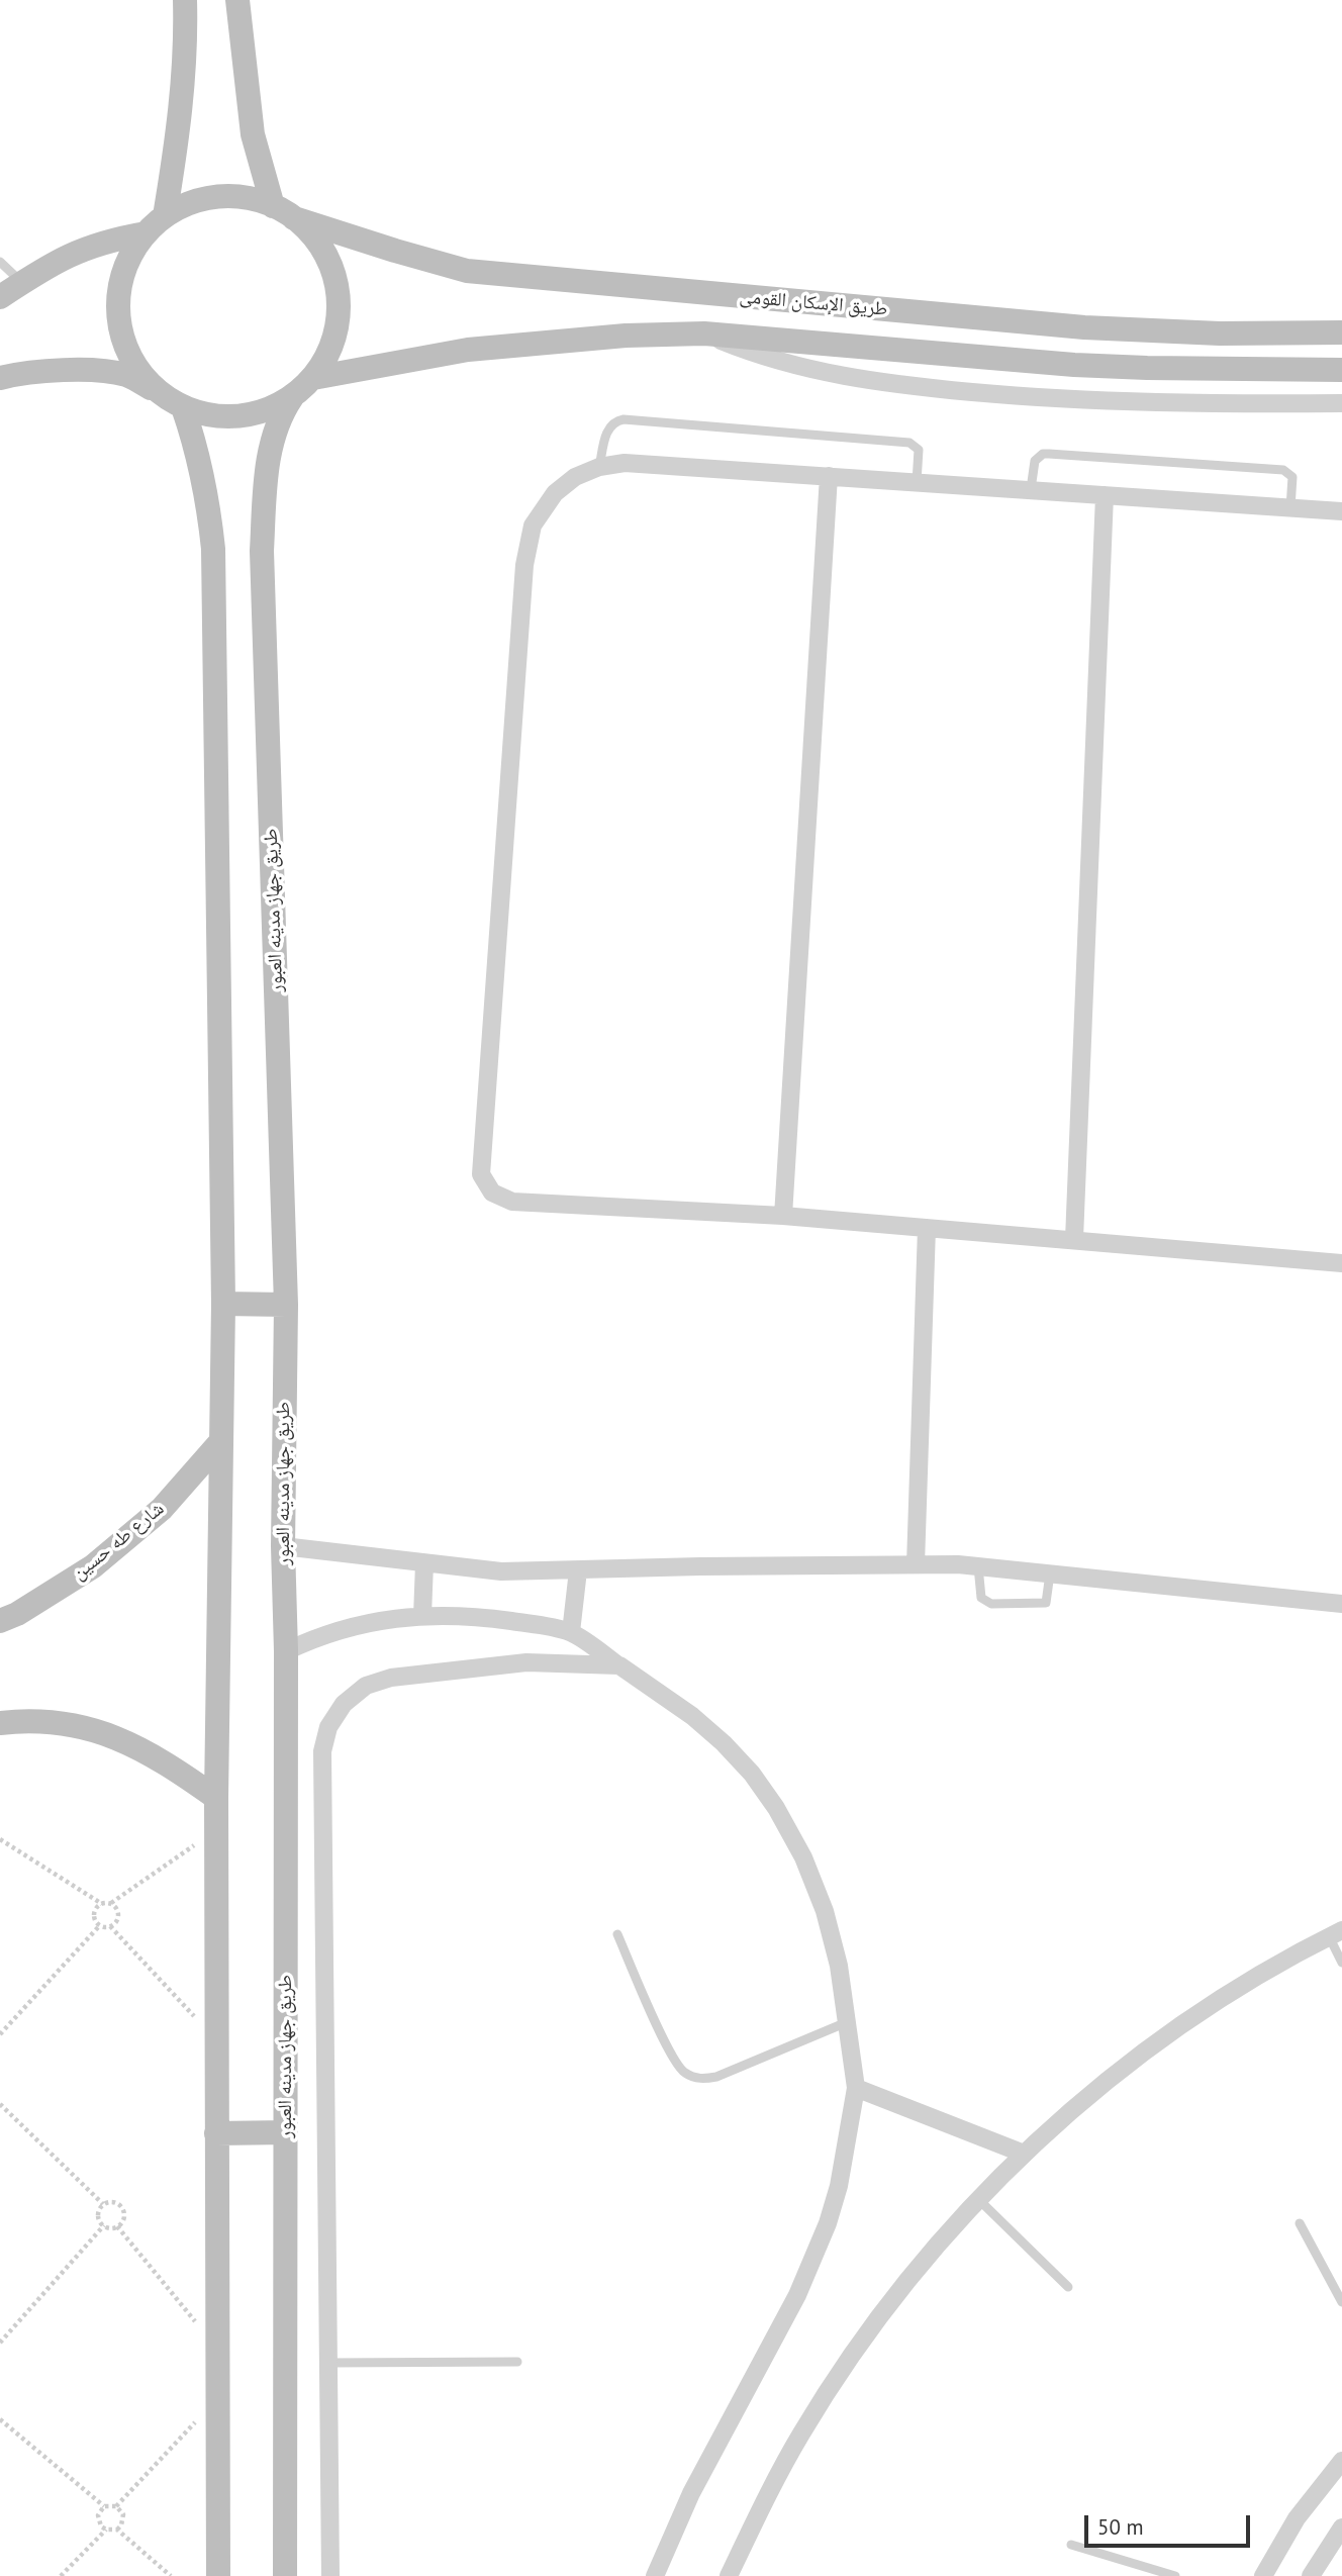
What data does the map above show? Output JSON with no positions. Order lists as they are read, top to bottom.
{
  "streets": {
    "main road": ["طريق الإسكان القومى", "طريق جهاز مدينه العبور", "شارع طه حسين"]
  },
  "crossings": [
    ["طريق الإسكان القومى", "طريق جهاز مدينه العبور"]
  ],
  "scale_bar": "50 m"
}
